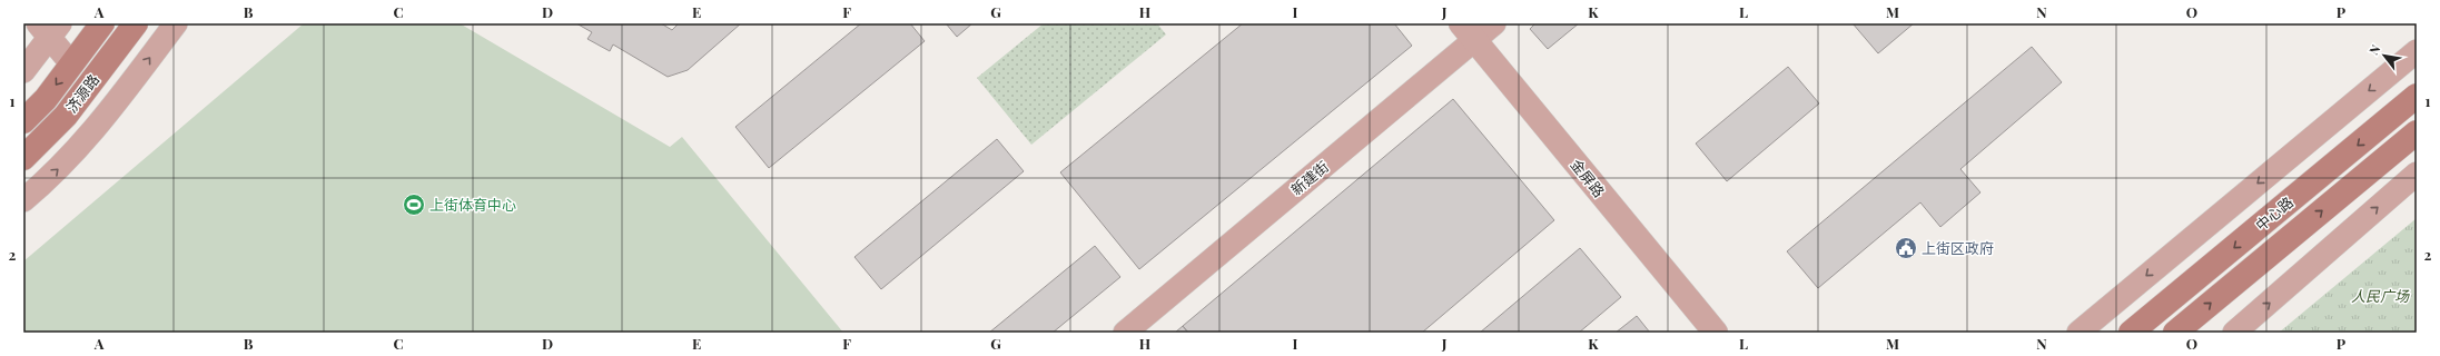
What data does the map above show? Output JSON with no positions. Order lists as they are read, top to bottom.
{
  "streets": {
    "main road": ["济源路", "中心路"],
    "street": ["新建街", "金屏路"]
  },
  "crossings": [
    ["新建街", "金屏路"]
  ],
  "parks": ["人民广场"],
  "places": {
    "sports": ["上街体育中心"],
    "public building": ["上街区政府"]
  },
  "north": "top left",
  "grid": {
    "columns": [
      "A",
      "B",
      "C",
      "D",
      "E",
      "F",
      "G",
      "H",
      "I",
      "J",
      "K",
      "L",
      "M",
      "N",
      "O",
      "P"
    ],
    "rows": ["1", "2"]
  }
}
